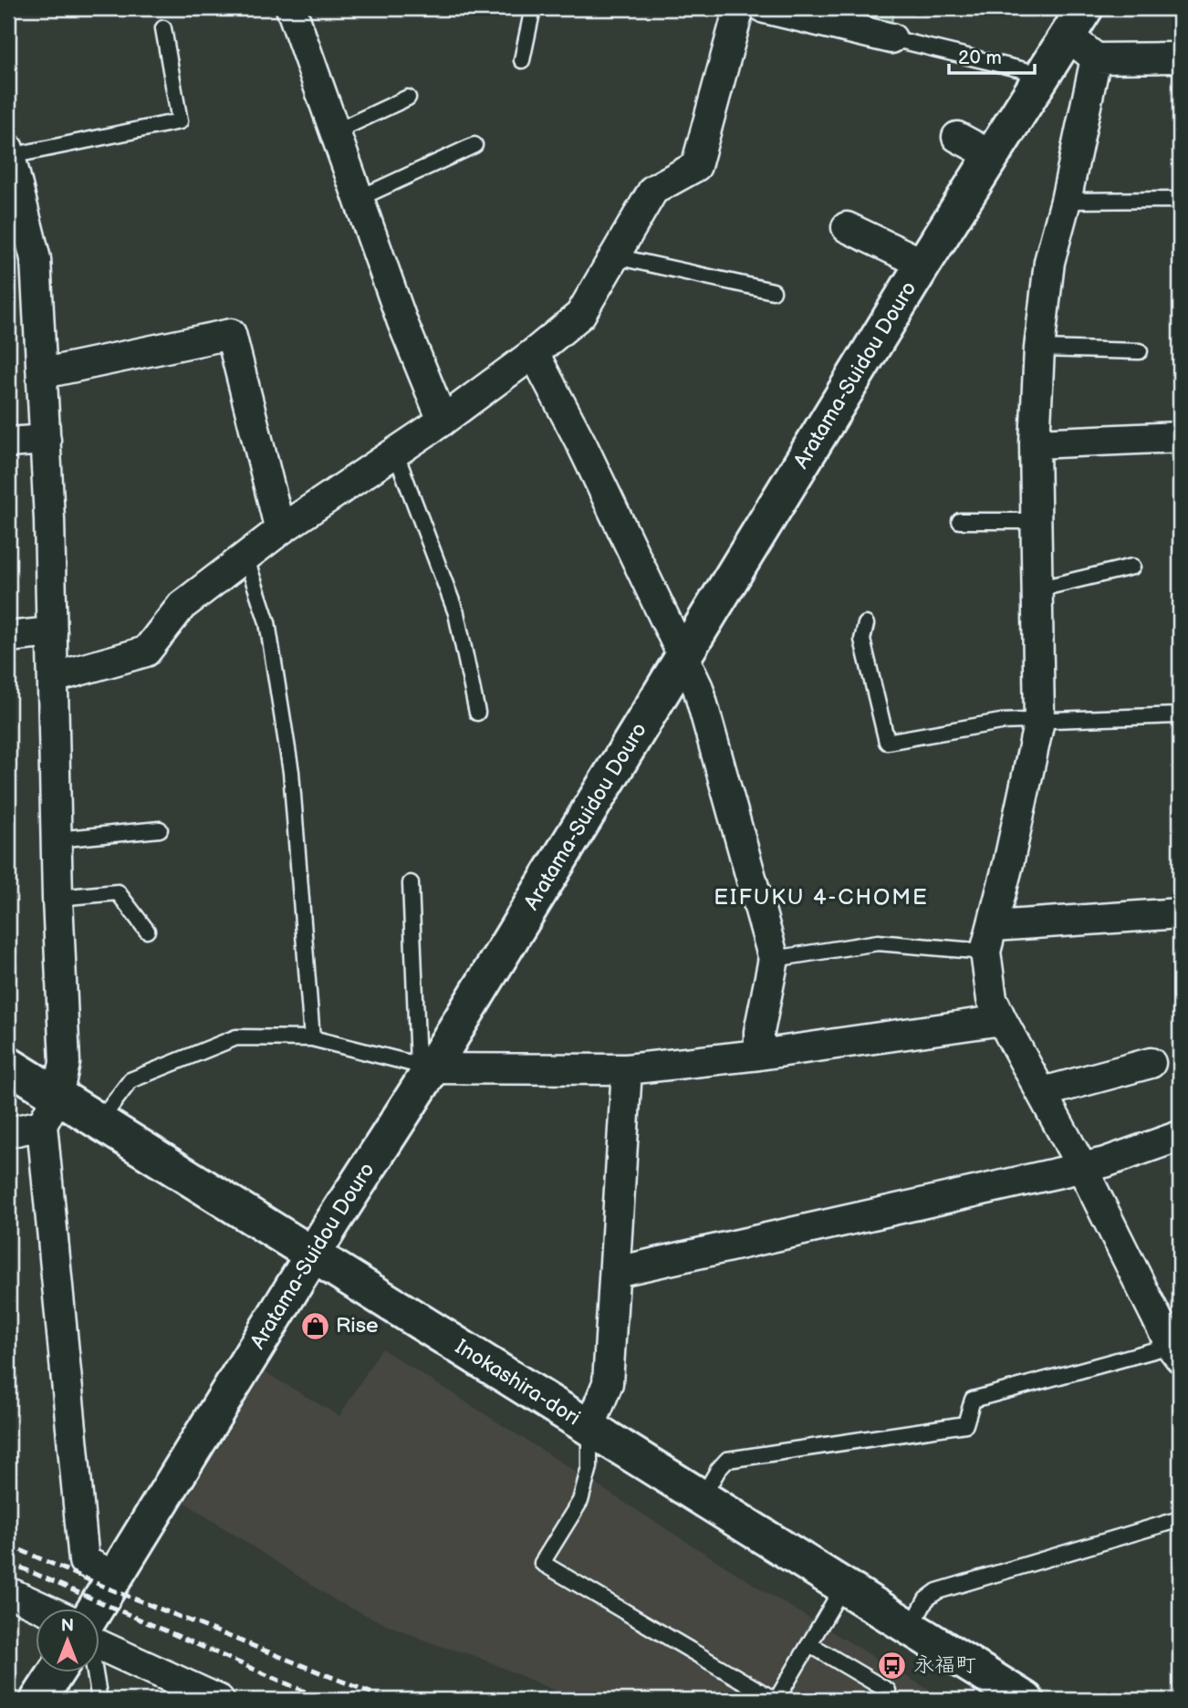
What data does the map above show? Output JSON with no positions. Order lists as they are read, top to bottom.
{
  "streets": {
    "main road": ["Aratama-Suidou Douro", "Inokashira-dori"]
  },
  "crossings": [
    ["Aratama-Suidou Douro", "Inokashira-dori"]
  ],
  "districts": ["EIFUKU 4-CHOME"],
  "places": {
    "shop": ["Rise"],
    "bus stop": ["永福町"]
  },
  "scale_bar": "20 m",
  "north": "top"
}
